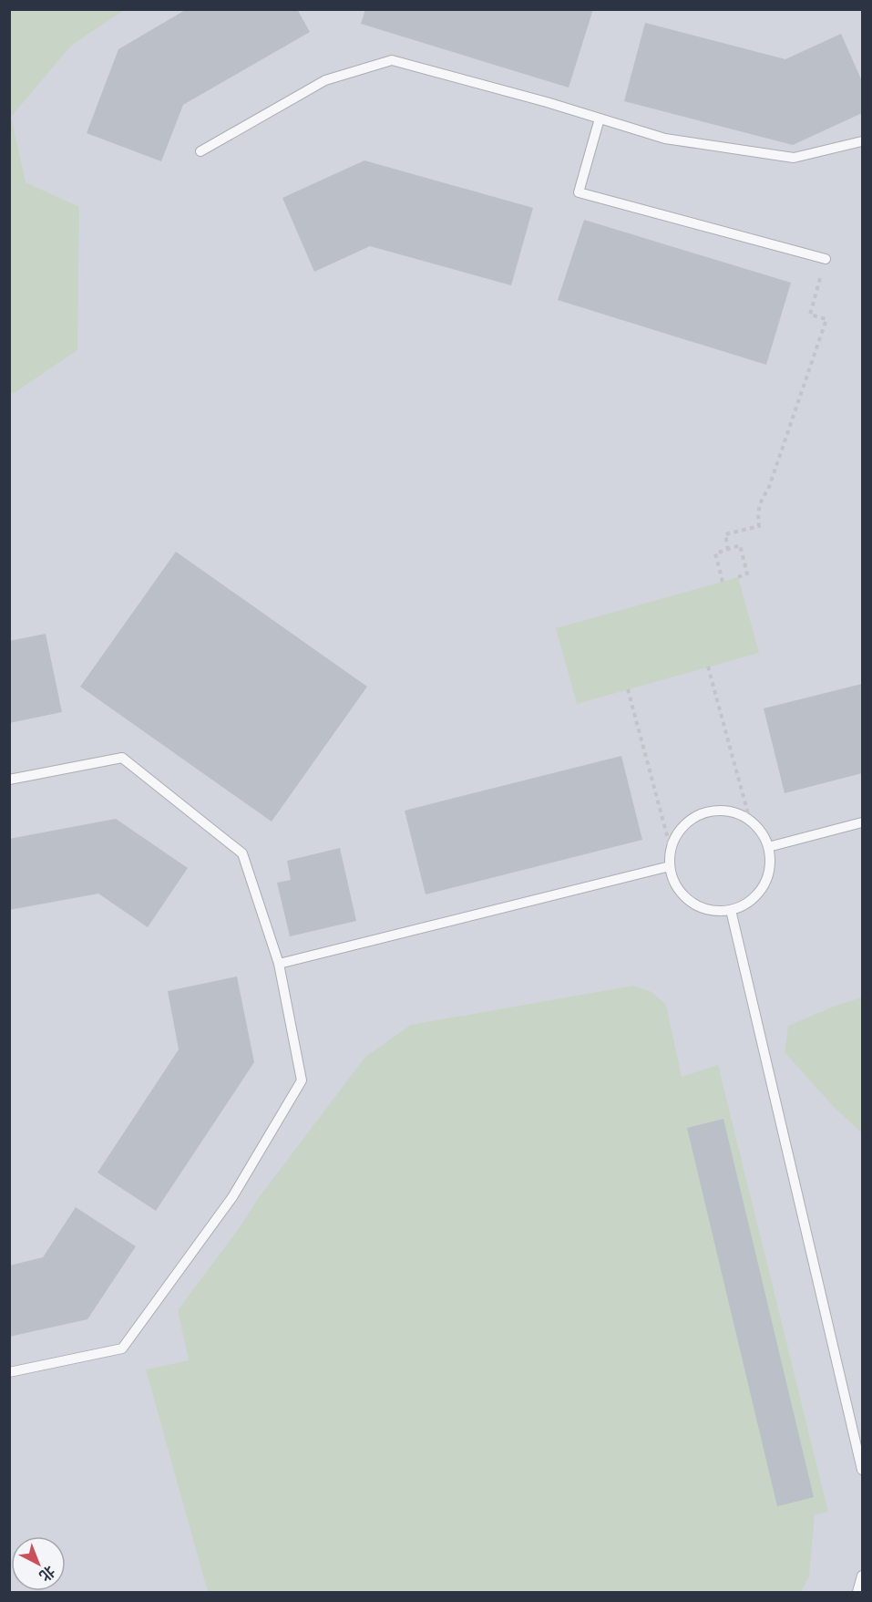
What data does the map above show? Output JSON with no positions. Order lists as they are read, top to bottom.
{
  "north": "bottom right"
}
